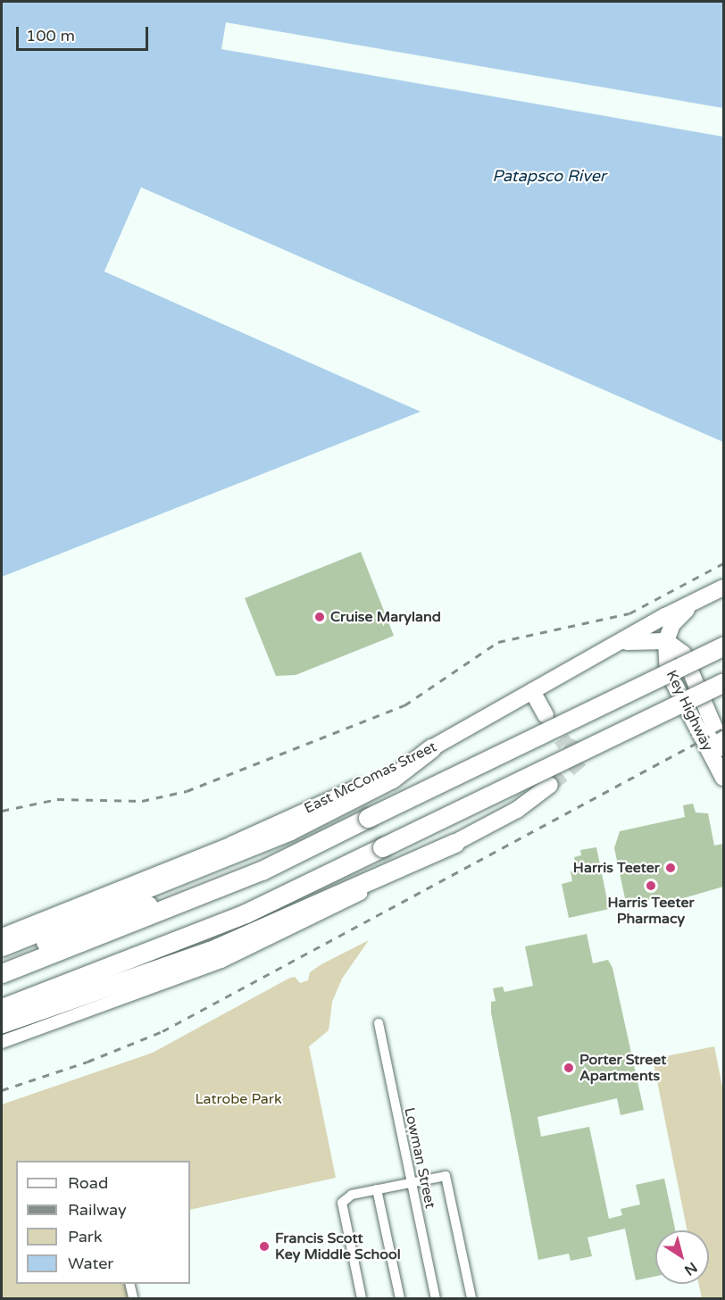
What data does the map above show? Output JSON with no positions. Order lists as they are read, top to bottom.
{
  "streets": {
    "main road": ["Key Highway", "East McComas Street"],
    "street": ["Lowman Street"]
  },
  "water": ["Patapsco River"],
  "parks": ["Latrobe Park"],
  "places": [
    "Cruise Maryland",
    "Harris Teeter",
    "Harris Teeter Pharmacy",
    "Porter Street Apartments",
    "Francis Scott Key Middle School"
  ],
  "legend": [
    "Road",
    "Railway",
    "Park",
    "Water"
  ],
  "scale_bar": "100 m",
  "north": "bottom right"
}
